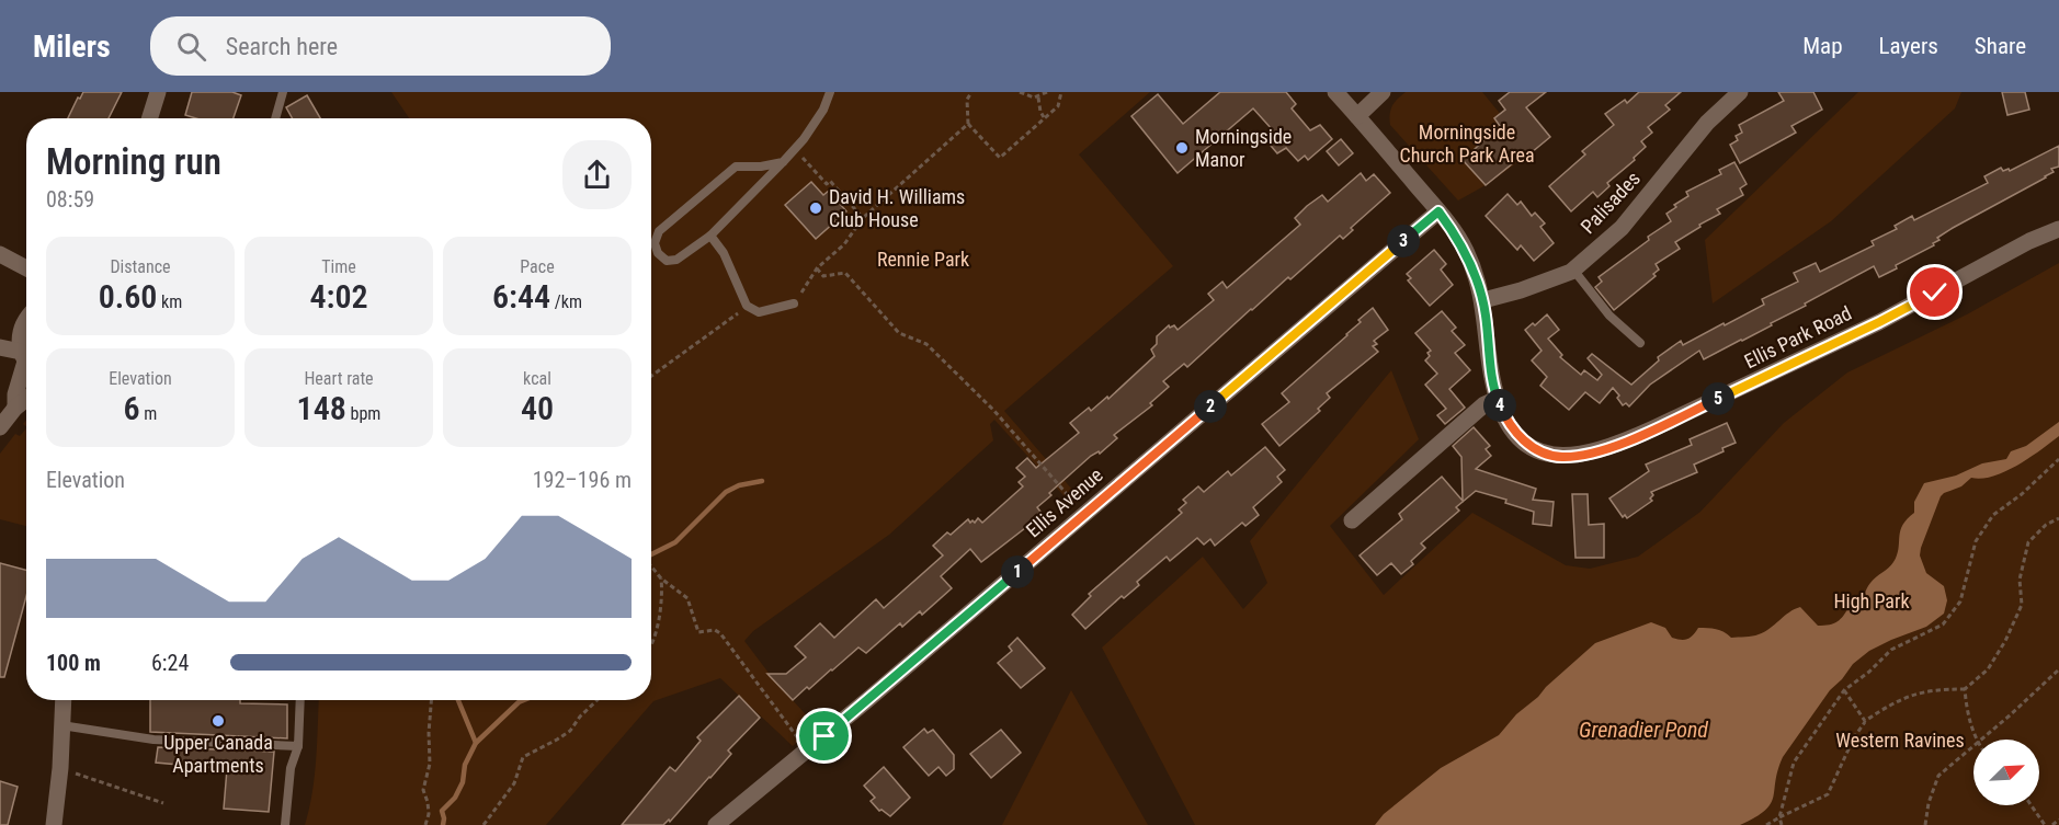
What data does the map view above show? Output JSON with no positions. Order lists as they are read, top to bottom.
{
  "streets": {
    "street": ["Palisades", "Ellis Park Road", "Ellis Avenue"]
  },
  "crossings": [
    ["Palisades", "Ellis Park Road"],
    ["Ellis Park Road", "Ellis Avenue"]
  ],
  "water": ["Grenadier Pond"],
  "parks": [
    "Morningside Church Park Area",
    "Rennie Park",
    "High Park",
    "Western Ravines"
  ],
  "places": ["Morningside Manor", "David H. Williams Club House", "Upper Canada Apartments"],
  "north": "top right",
  "page": {
    "header": "Milers",
    "search": "Search here",
    "nav": ["Map", "Layers", "Share"],
    "heading": ["Morning run", "08:59"],
    "pins": [
      "3",
      "5",
      "4",
      "2",
      "1"
    ],
    "stats": [
      ["Distance", "0.60 km"],
      ["Time", "4:02"],
      ["Pace", "6:44 /km"],
      ["Elevation", "6 m"],
      ["Heart rate", "148 bpm"],
      ["kcal", "40"]
    ],
    "chart": ["Elevation", "192–196 m"],
    "list": [
      {
        "name": "100 m",
        "note": "6:24"
      }
    ]
  }
}
